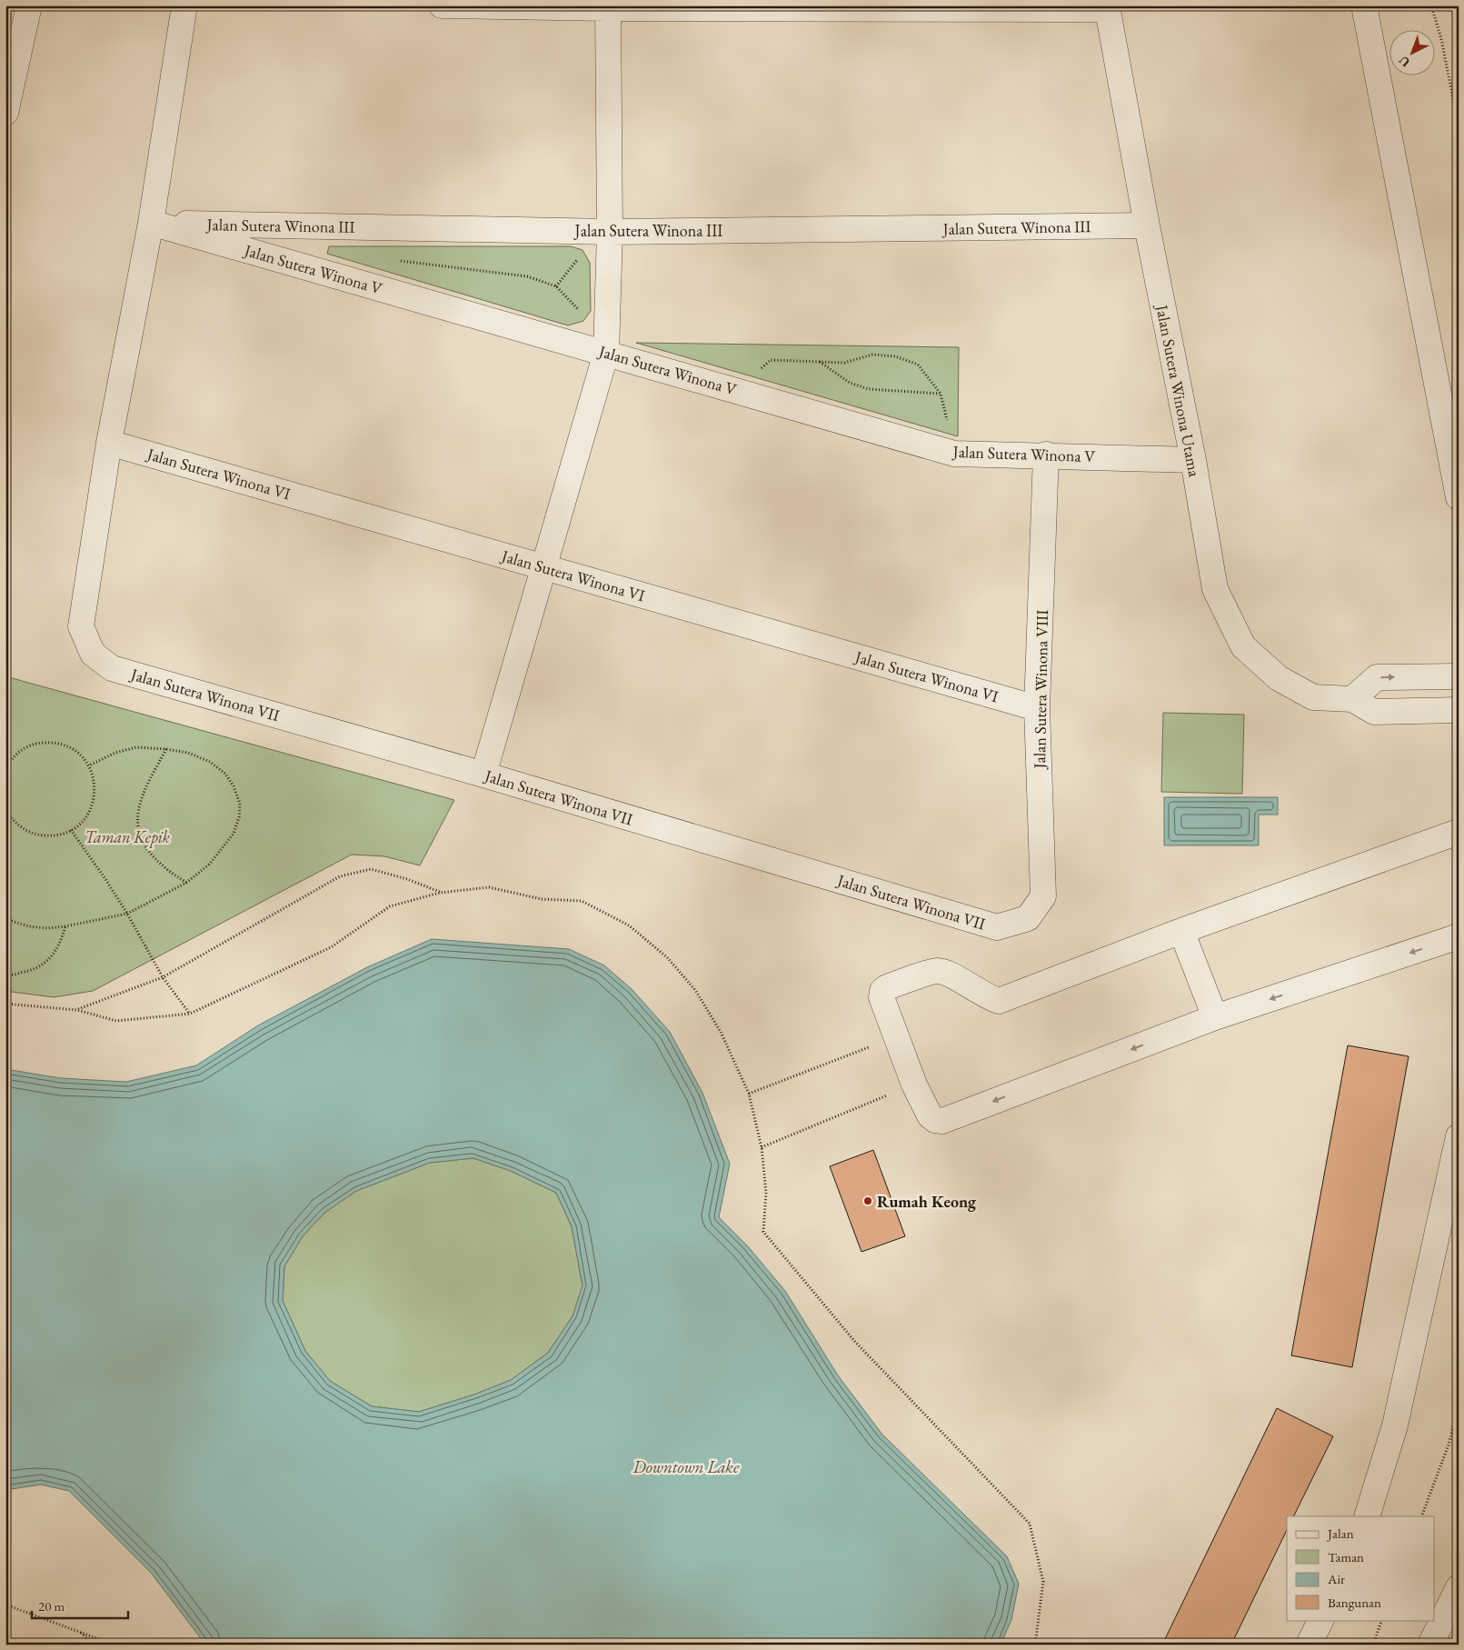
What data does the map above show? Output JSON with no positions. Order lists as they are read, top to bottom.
{
  "streets": {
    "street": [
      "Jalan Sutera Winona III",
      "Jalan Sutera Winona V",
      "Jalan Sutera Winona Utama",
      "Jalan Sutera Winona VI",
      "Jalan Sutera Winona VIII",
      "Jalan Sutera Winona VII"
    ]
  },
  "crossings": [
    ["Jalan Sutera Winona III", "Jalan Sutera Winona V"],
    ["Jalan Sutera Winona III", "Jalan Sutera Winona Utama"],
    ["Jalan Sutera Winona V", "Jalan Sutera Winona Utama"],
    ["Jalan Sutera Winona V", "Jalan Sutera Winona VIII"],
    ["Jalan Sutera Winona VI", "Jalan Sutera Winona VIII"],
    ["Jalan Sutera Winona VI", "Jalan Sutera Winona VII"],
    ["Jalan Sutera Winona VIII", "Jalan Sutera Winona VII"]
  ],
  "water": ["Downtown Lake"],
  "parks": ["Taman Kepik"],
  "places": ["Rumah Keong"],
  "legend": [
    "Jalan",
    "Taman",
    "Air",
    "Bangunan"
  ],
  "scale_bar": "20 m",
  "north": "bottom left"
}
